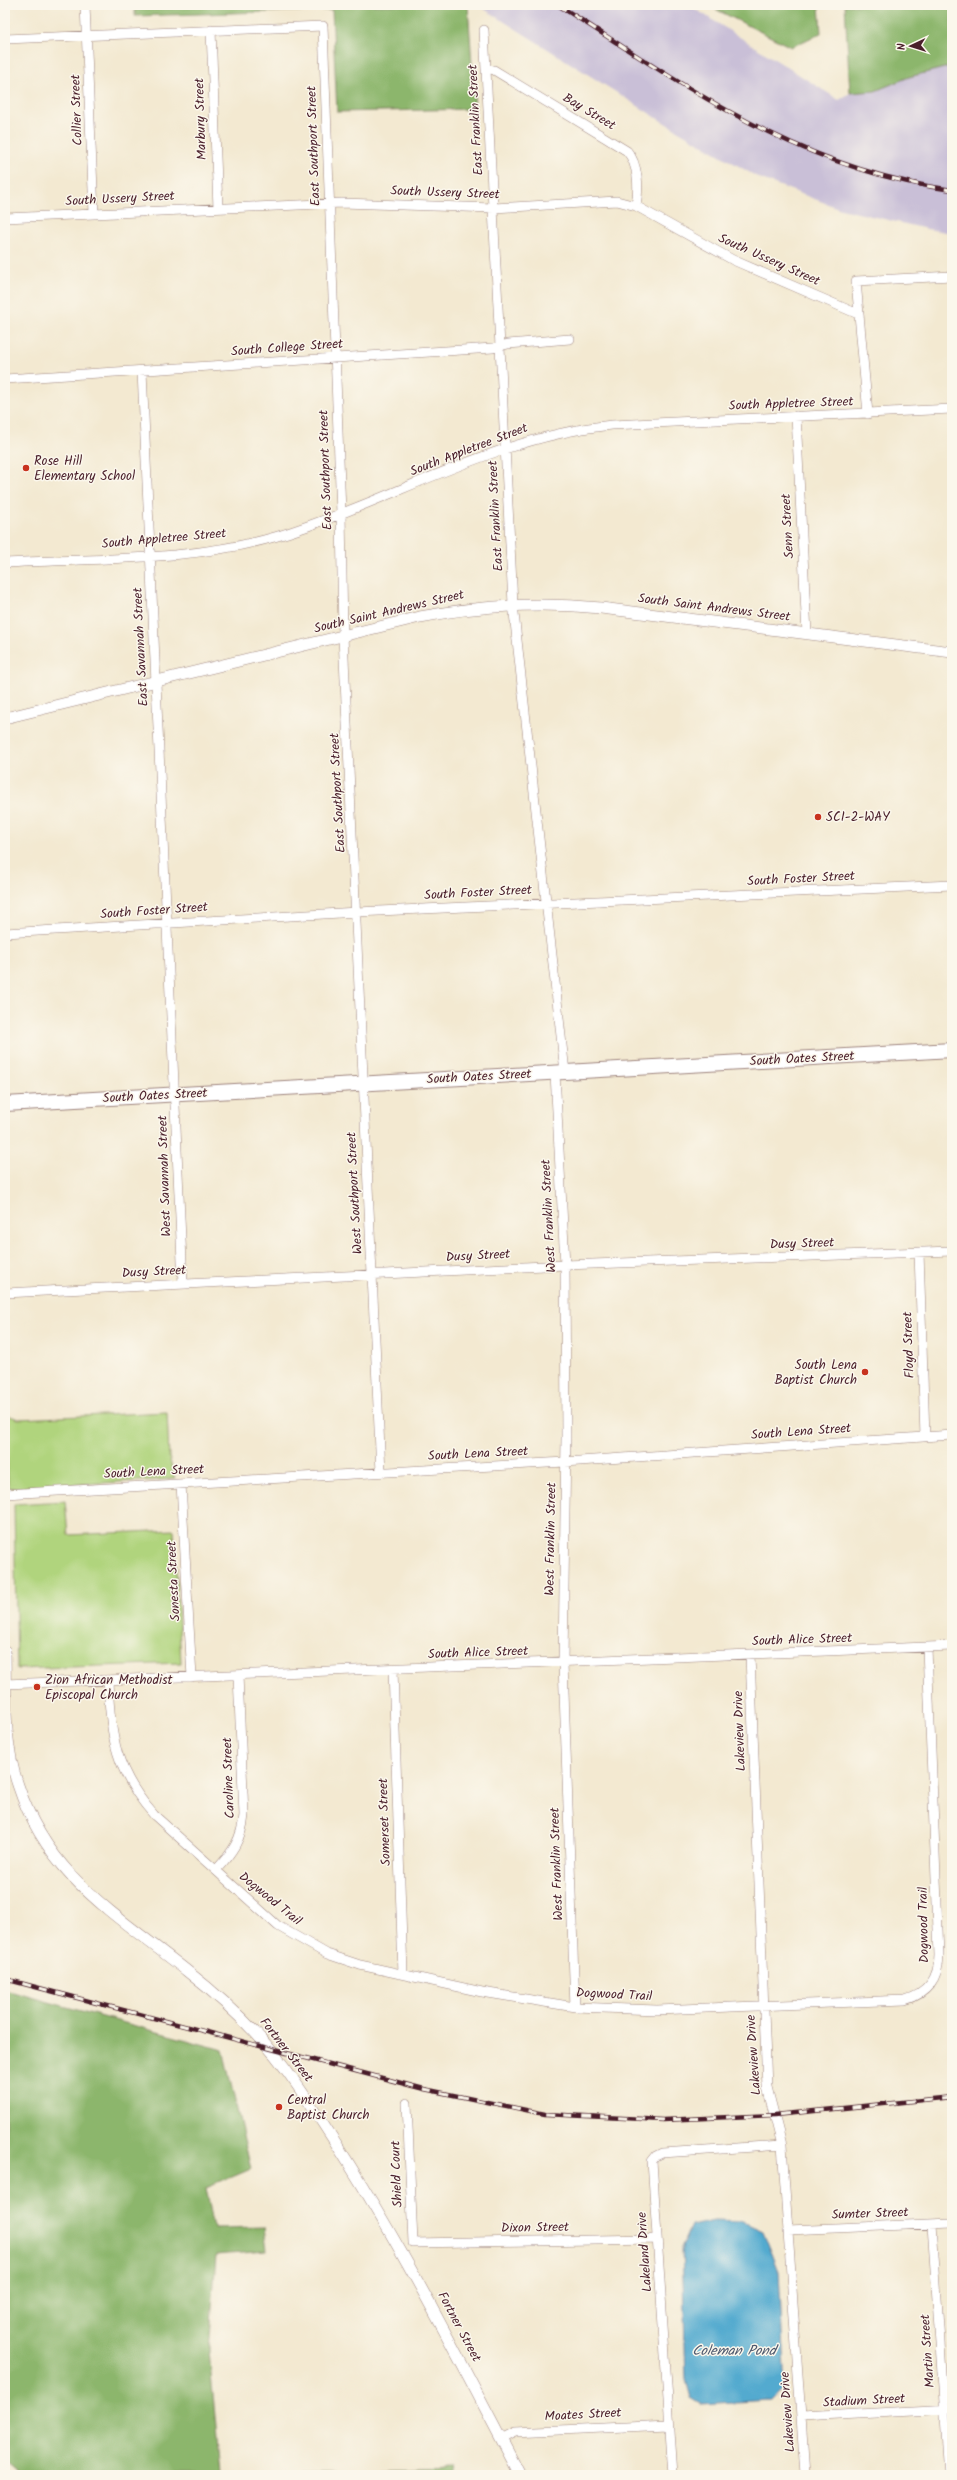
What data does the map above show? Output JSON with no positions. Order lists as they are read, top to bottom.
{
  "streets": {
    "main road": ["South Oates Street"],
    "street": [
      "Collier Street",
      "Bay Street",
      "Marbury Street",
      "East Franklin Street",
      "East Southport Street",
      "South Ussery Street",
      "South College Street",
      "South Appletree Street",
      "Senn Street",
      "South Saint Andrews Street",
      "East Savannah Street",
      "South Foster Street",
      "West Savannah Street",
      "West Southport Street",
      "West Franklin Street",
      "Dusy Street",
      "Floyd Street",
      "South Lena Street",
      "Sonesta Street",
      "South Alice Street",
      "Lakeview Drive",
      "Caroline Street",
      "Somerset Street",
      "Dogwood Trail",
      "Fortner Street",
      "Shield Court",
      "Sumter Street",
      "Dixon Street",
      "Lakeland Drive",
      "Martin Street",
      "Stadium Street",
      "Moates Street"
    ]
  },
  "crossings": [
    ["Collier Street", "South Ussery Street"],
    ["Bay Street", "East Franklin Street"],
    ["Bay Street", "South Ussery Street"],
    ["Marbury Street", "East Southport Street"],
    ["Marbury Street", "South Ussery Street"],
    ["East Franklin Street", "South Ussery Street"],
    ["East Franklin Street", "South College Street"],
    ["East Franklin Street", "South Appletree Street"],
    ["East Franklin Street", "South Saint Andrews Street"],
    ["East Franklin Street", "South Foster Street"],
    ["East Franklin Street", "West Franklin Street"],
    ["East Southport Street", "South Ussery Street"],
    ["East Southport Street", "South College Street"],
    ["East Southport Street", "South Appletree Street"],
    ["East Southport Street", "South Saint Andrews Street"],
    ["East Southport Street", "South Foster Street"],
    ["East Southport Street", "West Southport Street"],
    ["South College Street", "East Savannah Street"],
    ["South Appletree Street", "Senn Street"],
    ["South Appletree Street", "East Savannah Street"],
    ["Senn Street", "South Saint Andrews Street"],
    ["South Saint Andrews Street", "East Savannah Street"],
    ["East Savannah Street", "South Foster Street"],
    ["East Savannah Street", "West Savannah Street"],
    ["South Foster Street", "West Savannah Street"],
    ["South Foster Street", "West Southport Street"],
    ["South Foster Street", "West Franklin Street"],
    ["South Oates Street", "West Savannah Street"],
    ["South Oates Street", "West Southport Street"],
    ["South Oates Street", "West Franklin Street"],
    ["West Savannah Street", "Dusy Street"],
    ["West Southport Street", "Dusy Street"],
    ["West Southport Street", "South Lena Street"],
    ["West Franklin Street", "Dusy Street"],
    ["West Franklin Street", "South Lena Street"],
    ["West Franklin Street", "South Alice Street"],
    ["West Franklin Street", "Dogwood Trail"],
    ["Dusy Street", "Floyd Street"],
    ["Floyd Street", "South Lena Street"],
    ["South Lena Street", "Sonesta Street"],
    ["Sonesta Street", "South Alice Street"],
    ["South Alice Street", "Lakeview Drive"],
    ["South Alice Street", "Caroline Street"],
    ["South Alice Street", "Somerset Street"],
    ["South Alice Street", "Dogwood Trail"],
    ["South Alice Street", "Fortner Street"],
    ["Lakeview Drive", "Dogwood Trail"],
    ["Lakeview Drive", "Sumter Street"],
    ["Lakeview Drive", "Lakeland Drive"],
    ["Lakeview Drive", "Stadium Street"],
    ["Caroline Street", "Dogwood Trail"],
    ["Somerset Street", "Dogwood Trail"],
    ["Fortner Street", "Moates Street"],
    ["Shield Court", "Dixon Street"],
    ["Sumter Street", "Martin Street"],
    ["Dixon Street", "Lakeland Drive"],
    ["Lakeland Drive", "Moates Street"],
    ["Martin Street", "Stadium Street"]
  ],
  "water": ["Coleman Pond"],
  "places": [
    "Rose Hill Elementary School",
    "SCI-2-WAY",
    "South Lena Baptist Church",
    "Zion African Methodist Episcopal Church",
    "Central Baptist Church"
  ],
  "north": "left"
}
